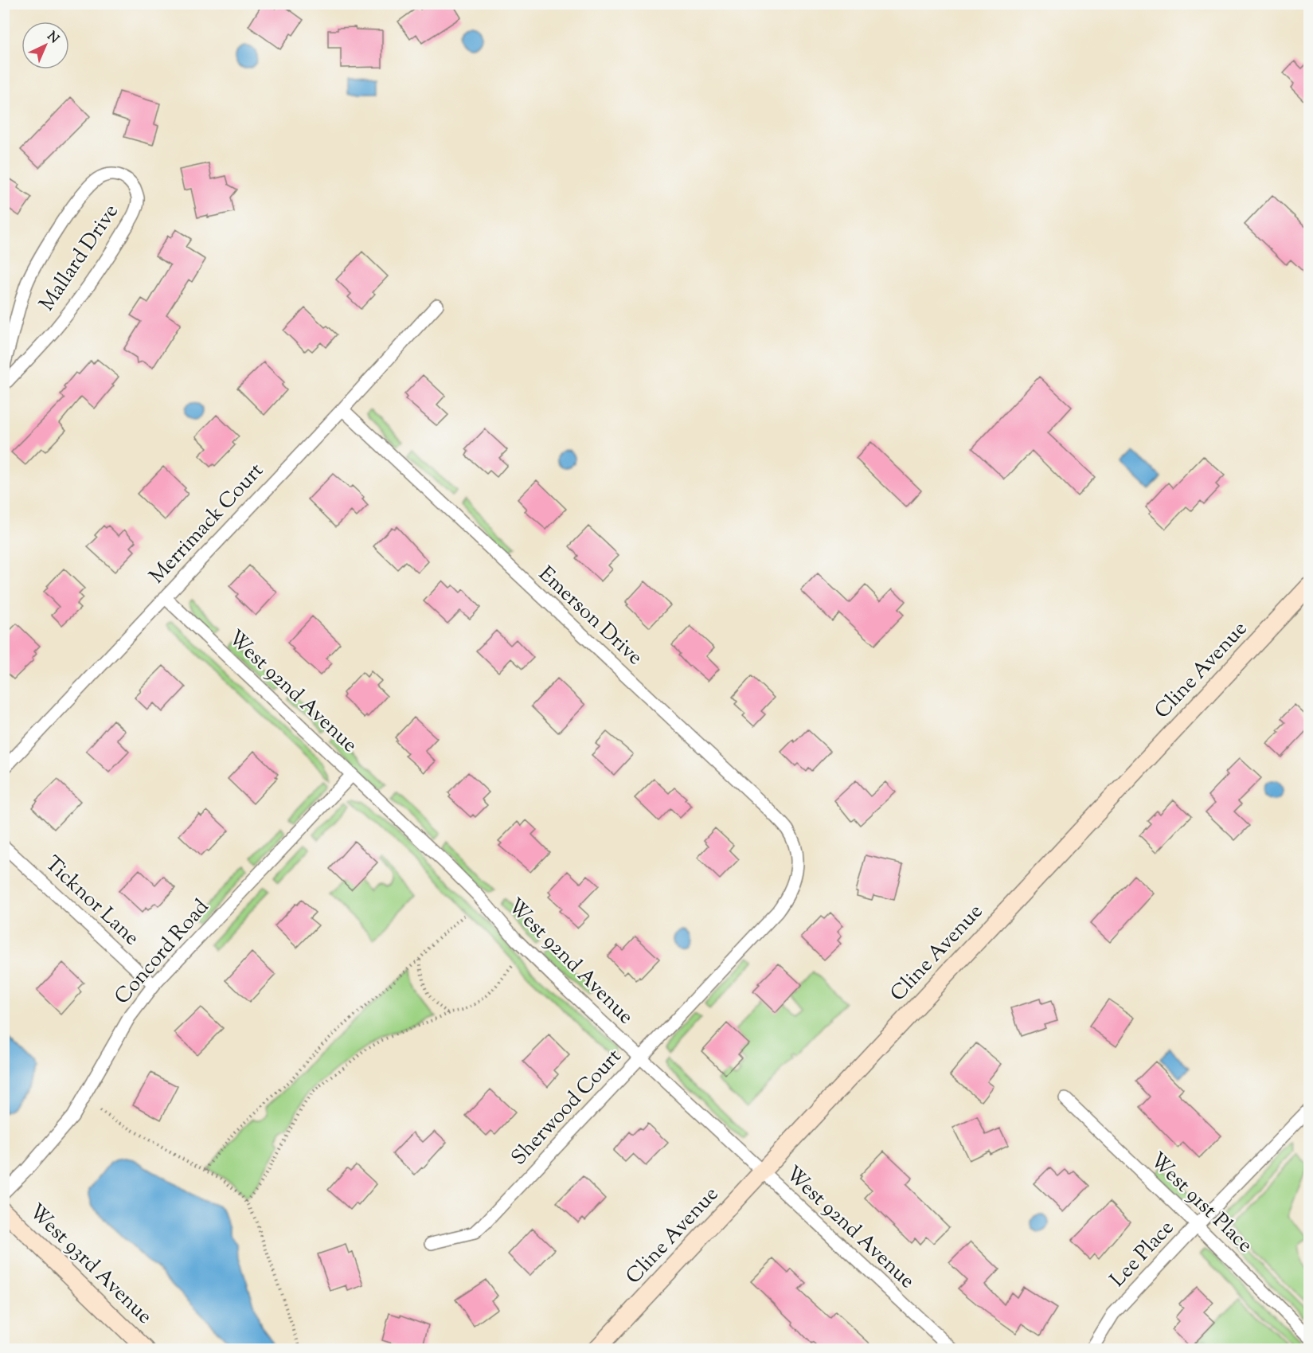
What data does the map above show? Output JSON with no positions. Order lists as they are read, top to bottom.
{
  "streets": {
    "street": [
      "Mallard Drive",
      "Merrimack Court",
      "Emerson Drive",
      "Cline Avenue",
      "West 92nd Avenue",
      "Ticknor Lane",
      "Concord Road",
      "Sherwood Court",
      "West 91st Place",
      "Lee Place",
      "West 93rd Avenue"
    ]
  },
  "crossings": [
    ["Merrimack Court", "Emerson Drive"],
    ["Merrimack Court", "West 92nd Avenue"],
    ["Emerson Drive", "Sherwood Court"],
    ["Cline Avenue", "West 92nd Avenue"],
    ["West 92nd Avenue", "Concord Road"],
    ["West 92nd Avenue", "Sherwood Court"],
    ["Ticknor Lane", "Concord Road"],
    ["West 91st Place", "Lee Place"]
  ],
  "north": "top right"
}
